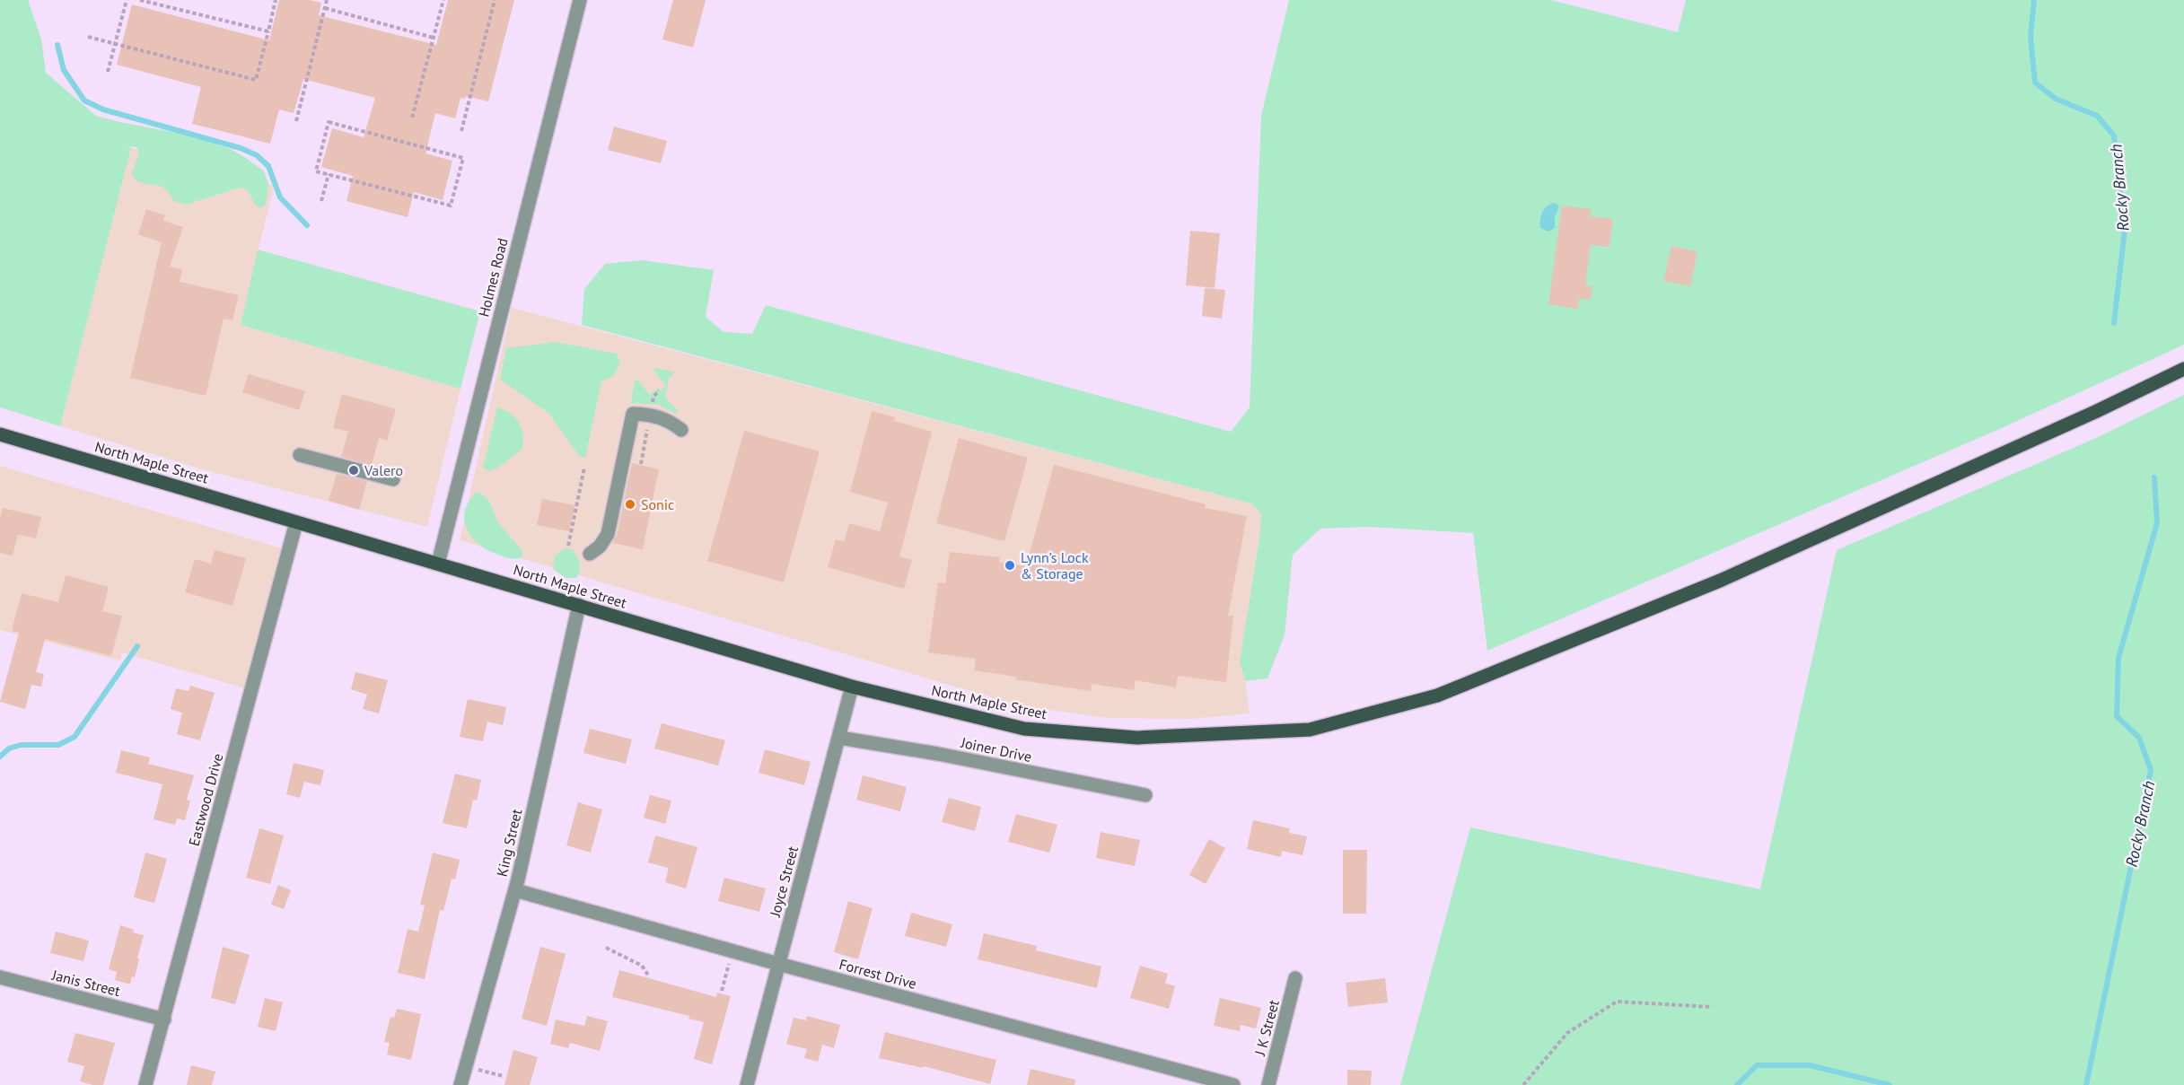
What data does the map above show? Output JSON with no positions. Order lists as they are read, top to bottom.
{
  "streets": {
    "main road": ["North Maple Street"],
    "street": [
      "Holmes Road",
      "Joiner Drive",
      "Eastwood Drive",
      "King Street",
      "Joyce Street",
      "Forrest Drive",
      "Janis Street",
      "J K Street"
    ]
  },
  "crossings": [
    ["Holmes Road", "North Maple Street"],
    ["North Maple Street", "Eastwood Drive"],
    ["North Maple Street", "King Street"],
    ["North Maple Street", "Joyce Street"],
    ["Joiner Drive", "Joyce Street"],
    ["Eastwood Drive", "Janis Street"],
    ["King Street", "Forrest Drive"],
    ["Joyce Street", "Forrest Drive"]
  ],
  "water": ["Rocky Branch"],
  "places": ["Valero", "Sonic", "Lynn’s Lock & Storage"]
}
